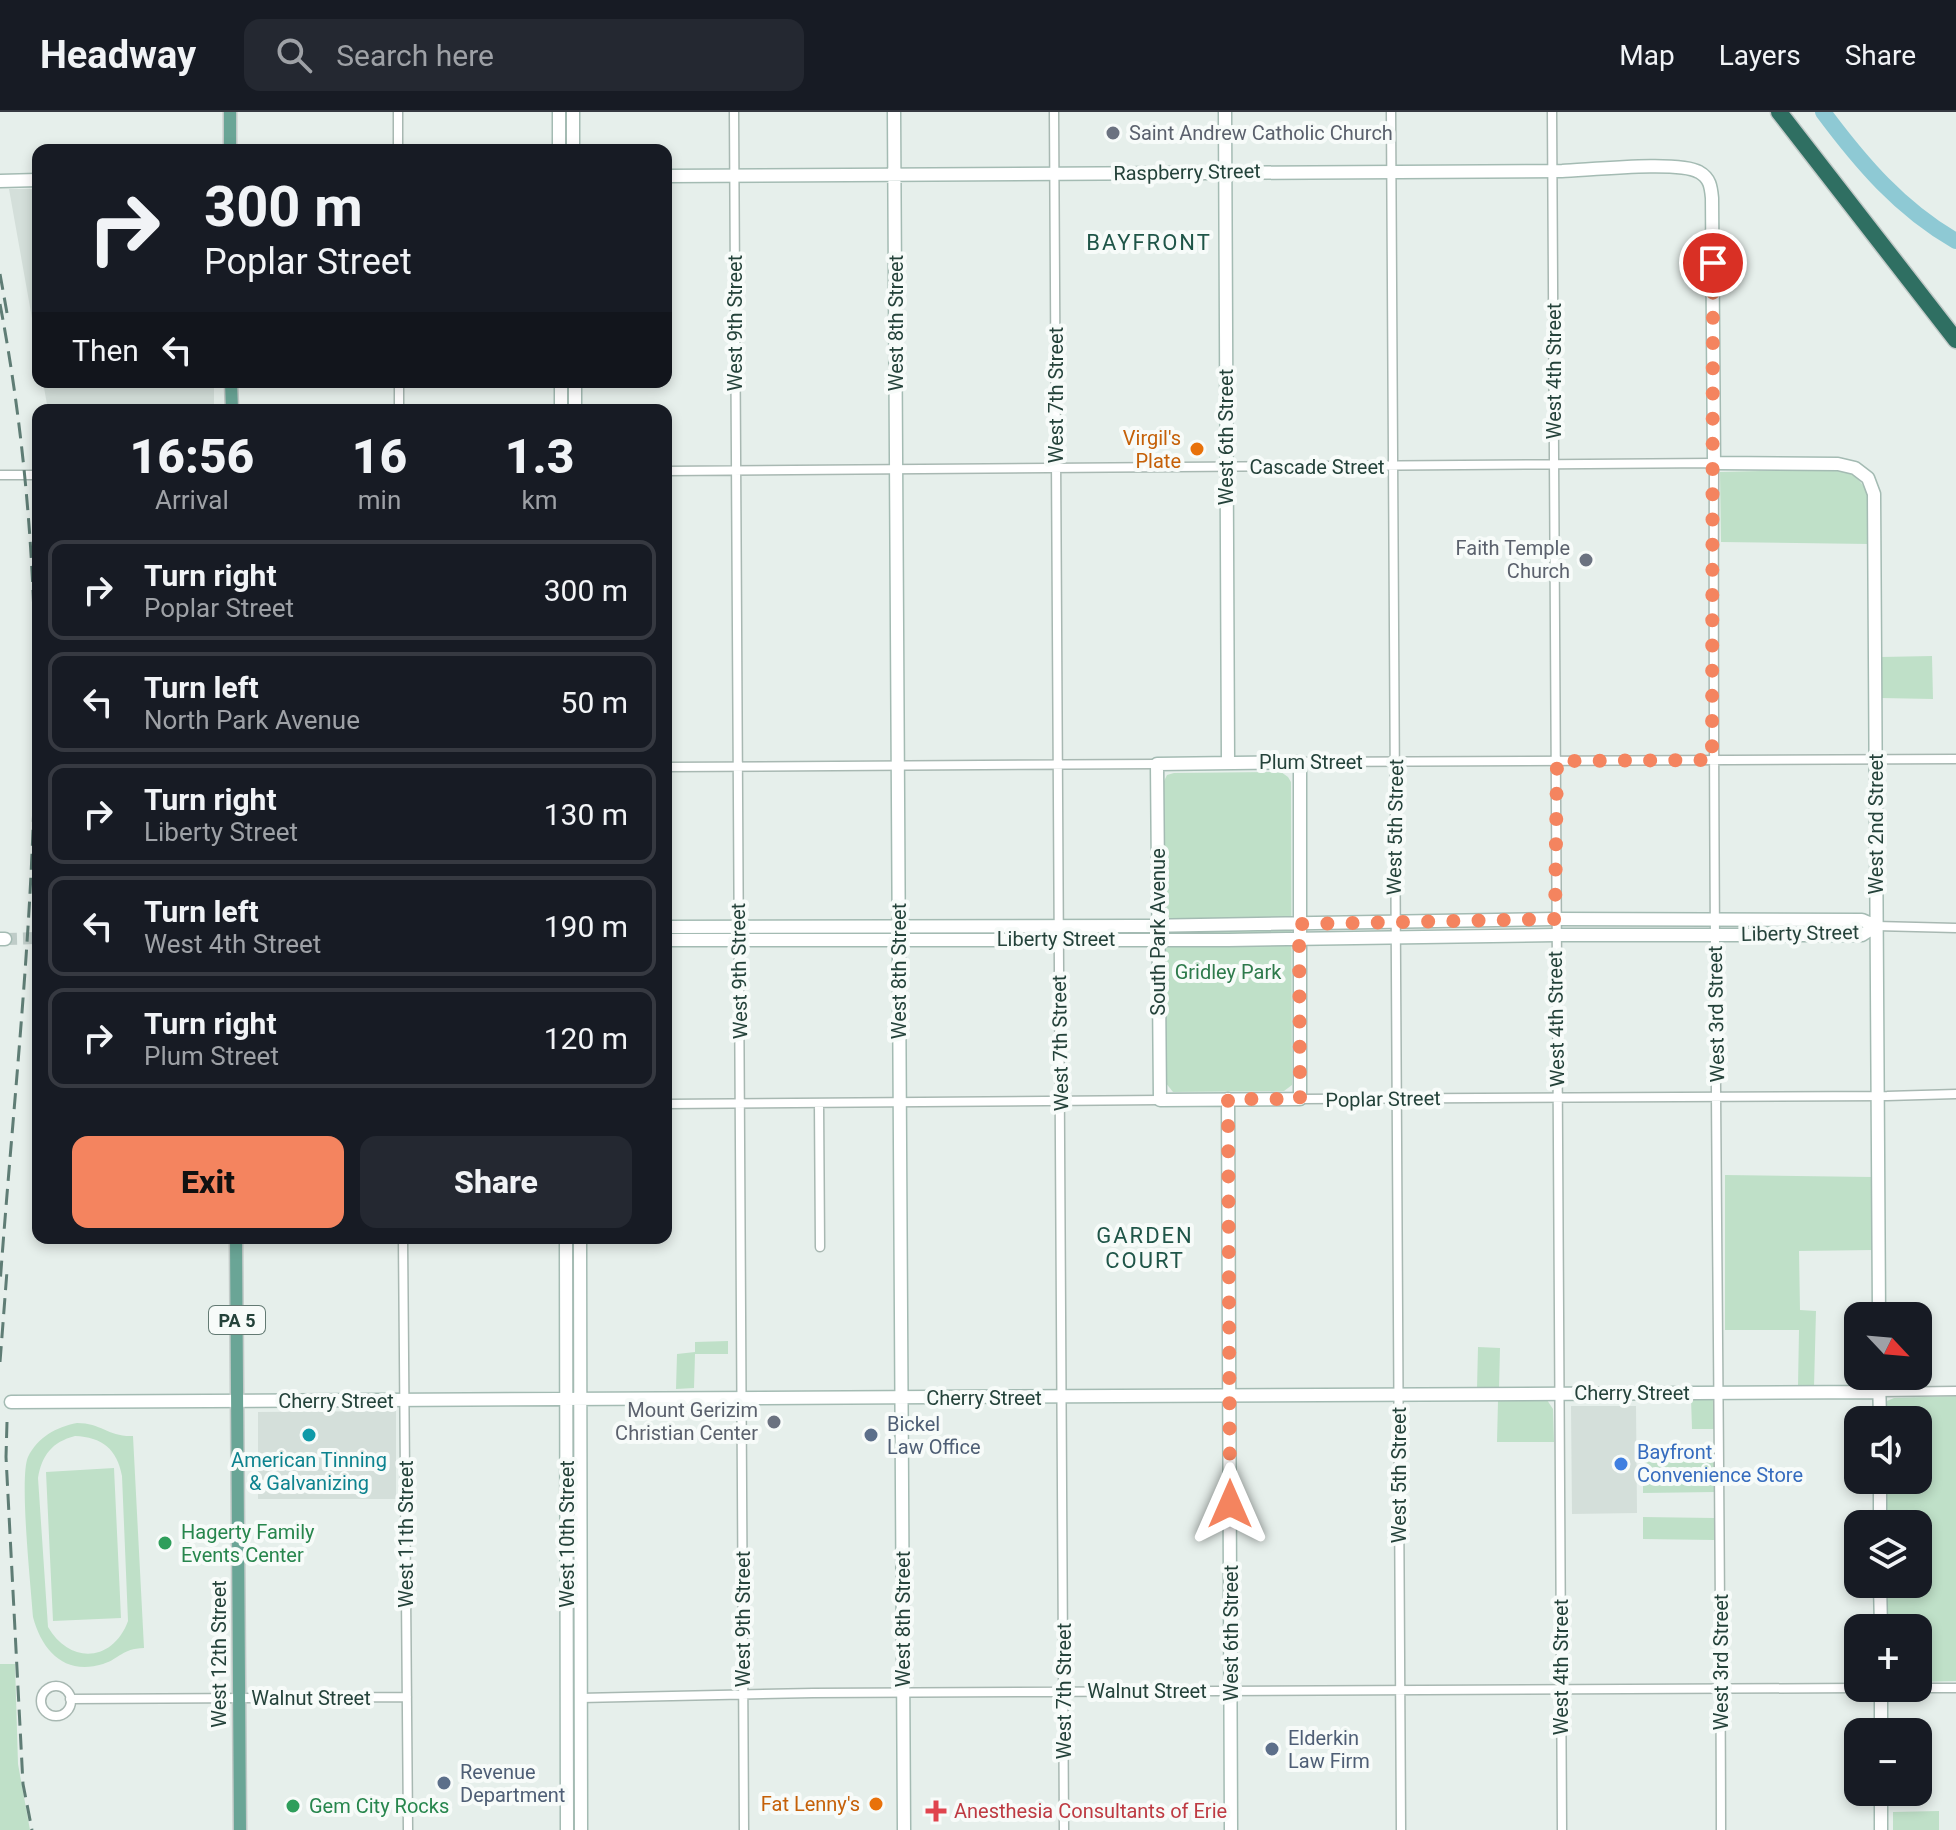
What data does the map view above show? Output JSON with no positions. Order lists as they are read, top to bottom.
{
  "streets": {
    "main road": ["PA 5", "West 12th Street"],
    "street": [
      "Raspberry Street",
      "West 9th Street",
      "West 8th Street",
      "West 4th Street",
      "West 7th Street",
      "West 6th Street",
      "Cascade Street",
      "Plum Street",
      "West 2nd Street",
      "West 5th Street",
      "South Park Avenue",
      "Liberty Street",
      "West 3rd Street",
      "Poplar Street",
      "Cherry Street",
      "West 11th Street",
      "West 10th Street",
      "Walnut Street"
    ]
  },
  "crossings": [
    ["Raspberry Street", "West 9th Street"],
    ["Raspberry Street", "West 8th Street"],
    ["Raspberry Street", "West 4th Street"],
    ["Raspberry Street", "West 7th Street"],
    ["Raspberry Street", "West 6th Street"],
    ["Raspberry Street", "West 5th Street"],
    ["Raspberry Street", "West 3rd Street"],
    ["West 9th Street", "Cascade Street"],
    ["West 9th Street", "Plum Street"],
    ["West 9th Street", "Liberty Street"],
    ["West 9th Street", "Poplar Street"],
    ["West 9th Street", "Cherry Street"],
    ["West 9th Street", "Walnut Street"],
    ["West 8th Street", "Cascade Street"],
    ["West 8th Street", "Plum Street"],
    ["West 8th Street", "Liberty Street"],
    ["West 8th Street", "Poplar Street"],
    ["West 8th Street", "Cherry Street"],
    ["West 8th Street", "Walnut Street"],
    ["West 4th Street", "Cascade Street"],
    ["West 4th Street", "Plum Street"],
    ["West 4th Street", "Liberty Street"],
    ["West 4th Street", "Poplar Street"],
    ["West 4th Street", "Cherry Street"],
    ["West 4th Street", "Walnut Street"],
    ["West 7th Street", "Cascade Street"],
    ["West 7th Street", "Plum Street"],
    ["West 7th Street", "Liberty Street"],
    ["West 7th Street", "Poplar Street"],
    ["West 7th Street", "Cherry Street"],
    ["West 7th Street", "Walnut Street"],
    ["West 6th Street", "Cascade Street"],
    ["West 6th Street", "Plum Street"],
    ["West 6th Street", "Poplar Street"],
    ["West 6th Street", "Cherry Street"],
    ["West 6th Street", "Walnut Street"],
    ["Cascade Street", "West 2nd Street"],
    ["Cascade Street", "West 5th Street"],
    ["Cascade Street", "West 3rd Street"],
    ["Plum Street", "West 2nd Street"],
    ["Plum Street", "West 5th Street"],
    ["Plum Street", "South Park Avenue"],
    ["Plum Street", "West 3rd Street"],
    ["West 2nd Street", "Liberty Street"],
    ["West 2nd Street", "Poplar Street"],
    ["West 5th Street", "Liberty Street"],
    ["West 5th Street", "Poplar Street"],
    ["West 5th Street", "Cherry Street"],
    ["West 5th Street", "Walnut Street"],
    ["South Park Avenue", "Liberty Street"],
    ["South Park Avenue", "Poplar Street"],
    ["Liberty Street", "West 3rd Street"],
    ["West 3rd Street", "Poplar Street"],
    ["West 3rd Street", "Cherry Street"],
    ["West 3rd Street", "Walnut Street"],
    ["Cherry Street", "West 11th Street"],
    ["Cherry Street", "West 10th Street"],
    ["Cherry Street", "West 12th Street"],
    ["West 11th Street", "Walnut Street"],
    ["West 10th Street", "Walnut Street"],
    ["West 12th Street", "Walnut Street"]
  ],
  "districts": ["BAYFRONT", "GARDEN COURT"],
  "parks": ["Gridley Park"],
  "places": {
    "other": [
      "Saint Andrew Catholic Church",
      "Virgil's Plate",
      "Faith Temple Church",
      "Mount Gerizim Christian Center",
      "American Tinning & Galvanizing",
      "Bickel Law Office",
      "Bayfront Convenience Store",
      "Hagerty Family Events Center",
      "Elderkin Law Firm",
      "Revenue Department",
      "Fat Lenny's",
      "Gem City Rocks"
    ],
    "health": ["Anesthesia Consultants of Erie"]
  },
  "north": "bottom right",
  "page": {
    "header": "Headway",
    "search": "Search here",
    "nav": ["Map", "Layers", "Share"],
    "turn": ["300 m", "Poplar Street"],
    "then": "Then",
    "eta": [
      "16:56",
      "Arrival",
      "16",
      "min",
      "1.3",
      "km"
    ],
    "list": [
      {
        "name": "Turn right",
        "note": "Poplar Street",
        "value": "300 m"
      },
      {
        "name": "Turn left",
        "note": "North Park Avenue",
        "value": "50 m"
      },
      {
        "name": "Turn right",
        "note": "Liberty Street",
        "value": "130 m"
      },
      {
        "name": "Turn left",
        "note": "West 4th Street",
        "value": "190 m"
      },
      {
        "name": "Turn right",
        "note": "Plum Street",
        "value": "120 m"
      }
    ],
    "buttons": ["Exit", "Share"],
    "map_buttons": ["+", "−"]
  }
}
